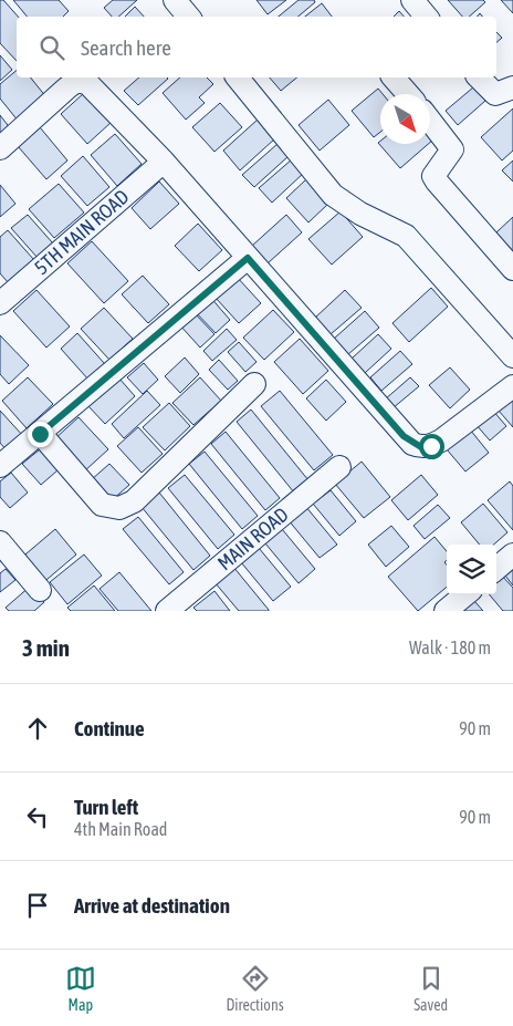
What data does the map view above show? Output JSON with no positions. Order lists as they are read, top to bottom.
{
  "streets": {
    "street": ["5TH MAIN ROAD", "MAIN ROAD"]
  },
  "north": "bottom right",
  "page": {
    "search": "Search here",
    "heading": ["3 min", "Walk · 180 m"],
    "list": [
      ["Continue", "90 m"],
      ["Turn left", "4th Main Road", "90 m"],
      "Arrive at destination"
    ],
    "nav": ["Map", "Directions", "Saved"]
  }
}
